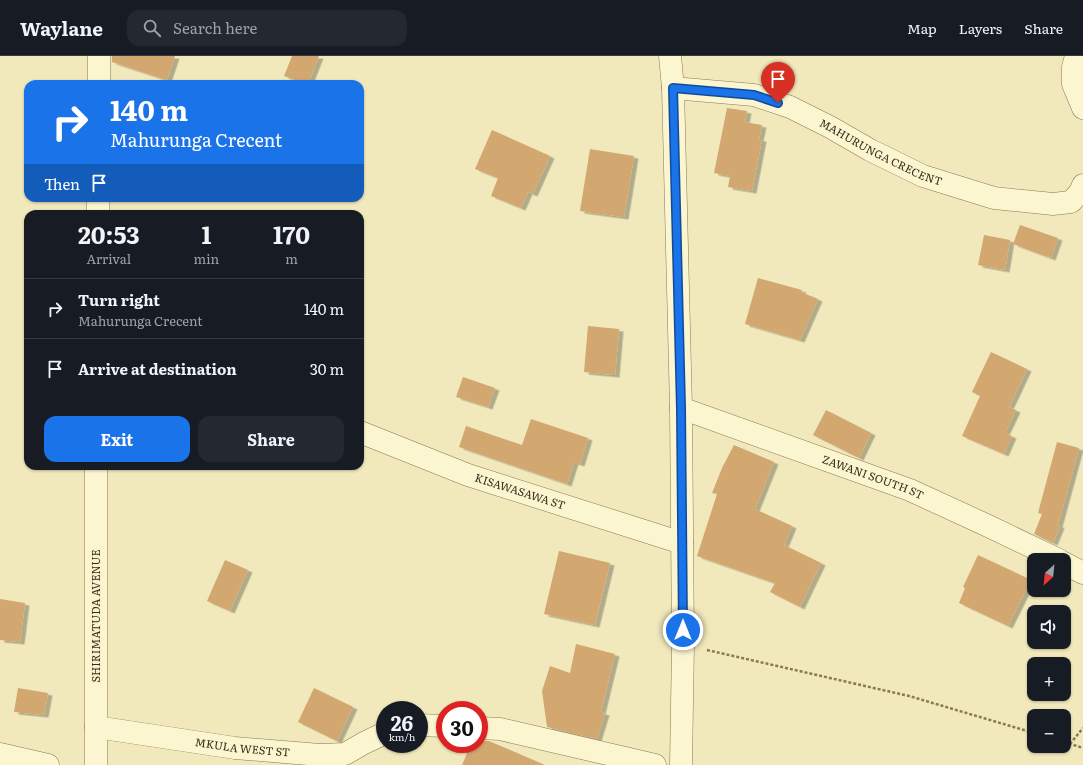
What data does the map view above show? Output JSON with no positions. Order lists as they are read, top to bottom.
{
  "streets": {
    "street": [
      "MAHURUNGA CRECENT",
      "ZAWANI SOUTH ST",
      "KISAWASAWA ST",
      "SHIRIMATUDA AVENUE",
      "MKULA WEST ST"
    ]
  },
  "crossings": [
    ["SHIRIMATUDA AVENUE", "MKULA WEST ST"]
  ],
  "north": "bottom left",
  "page": {
    "header": "Waylane",
    "search": "Search here",
    "nav": ["Map", "Layers", "Share"],
    "turn": ["140 m", "Mahurunga Crecent"],
    "then": "Then",
    "eta": [
      "20:53",
      "Arrival",
      "1",
      "min",
      "170",
      "m"
    ],
    "list": [
      {
        "name": "Turn right",
        "note": "Mahurunga Crecent",
        "value": "140 m"
      },
      {
        "name": "Arrive at destination",
        "value": "30 m"
      }
    ],
    "buttons": ["Exit", "Share"],
    "map_buttons": ["+", "−"],
    "speed": "26 km/h",
    "limit": "30"
  }
}
